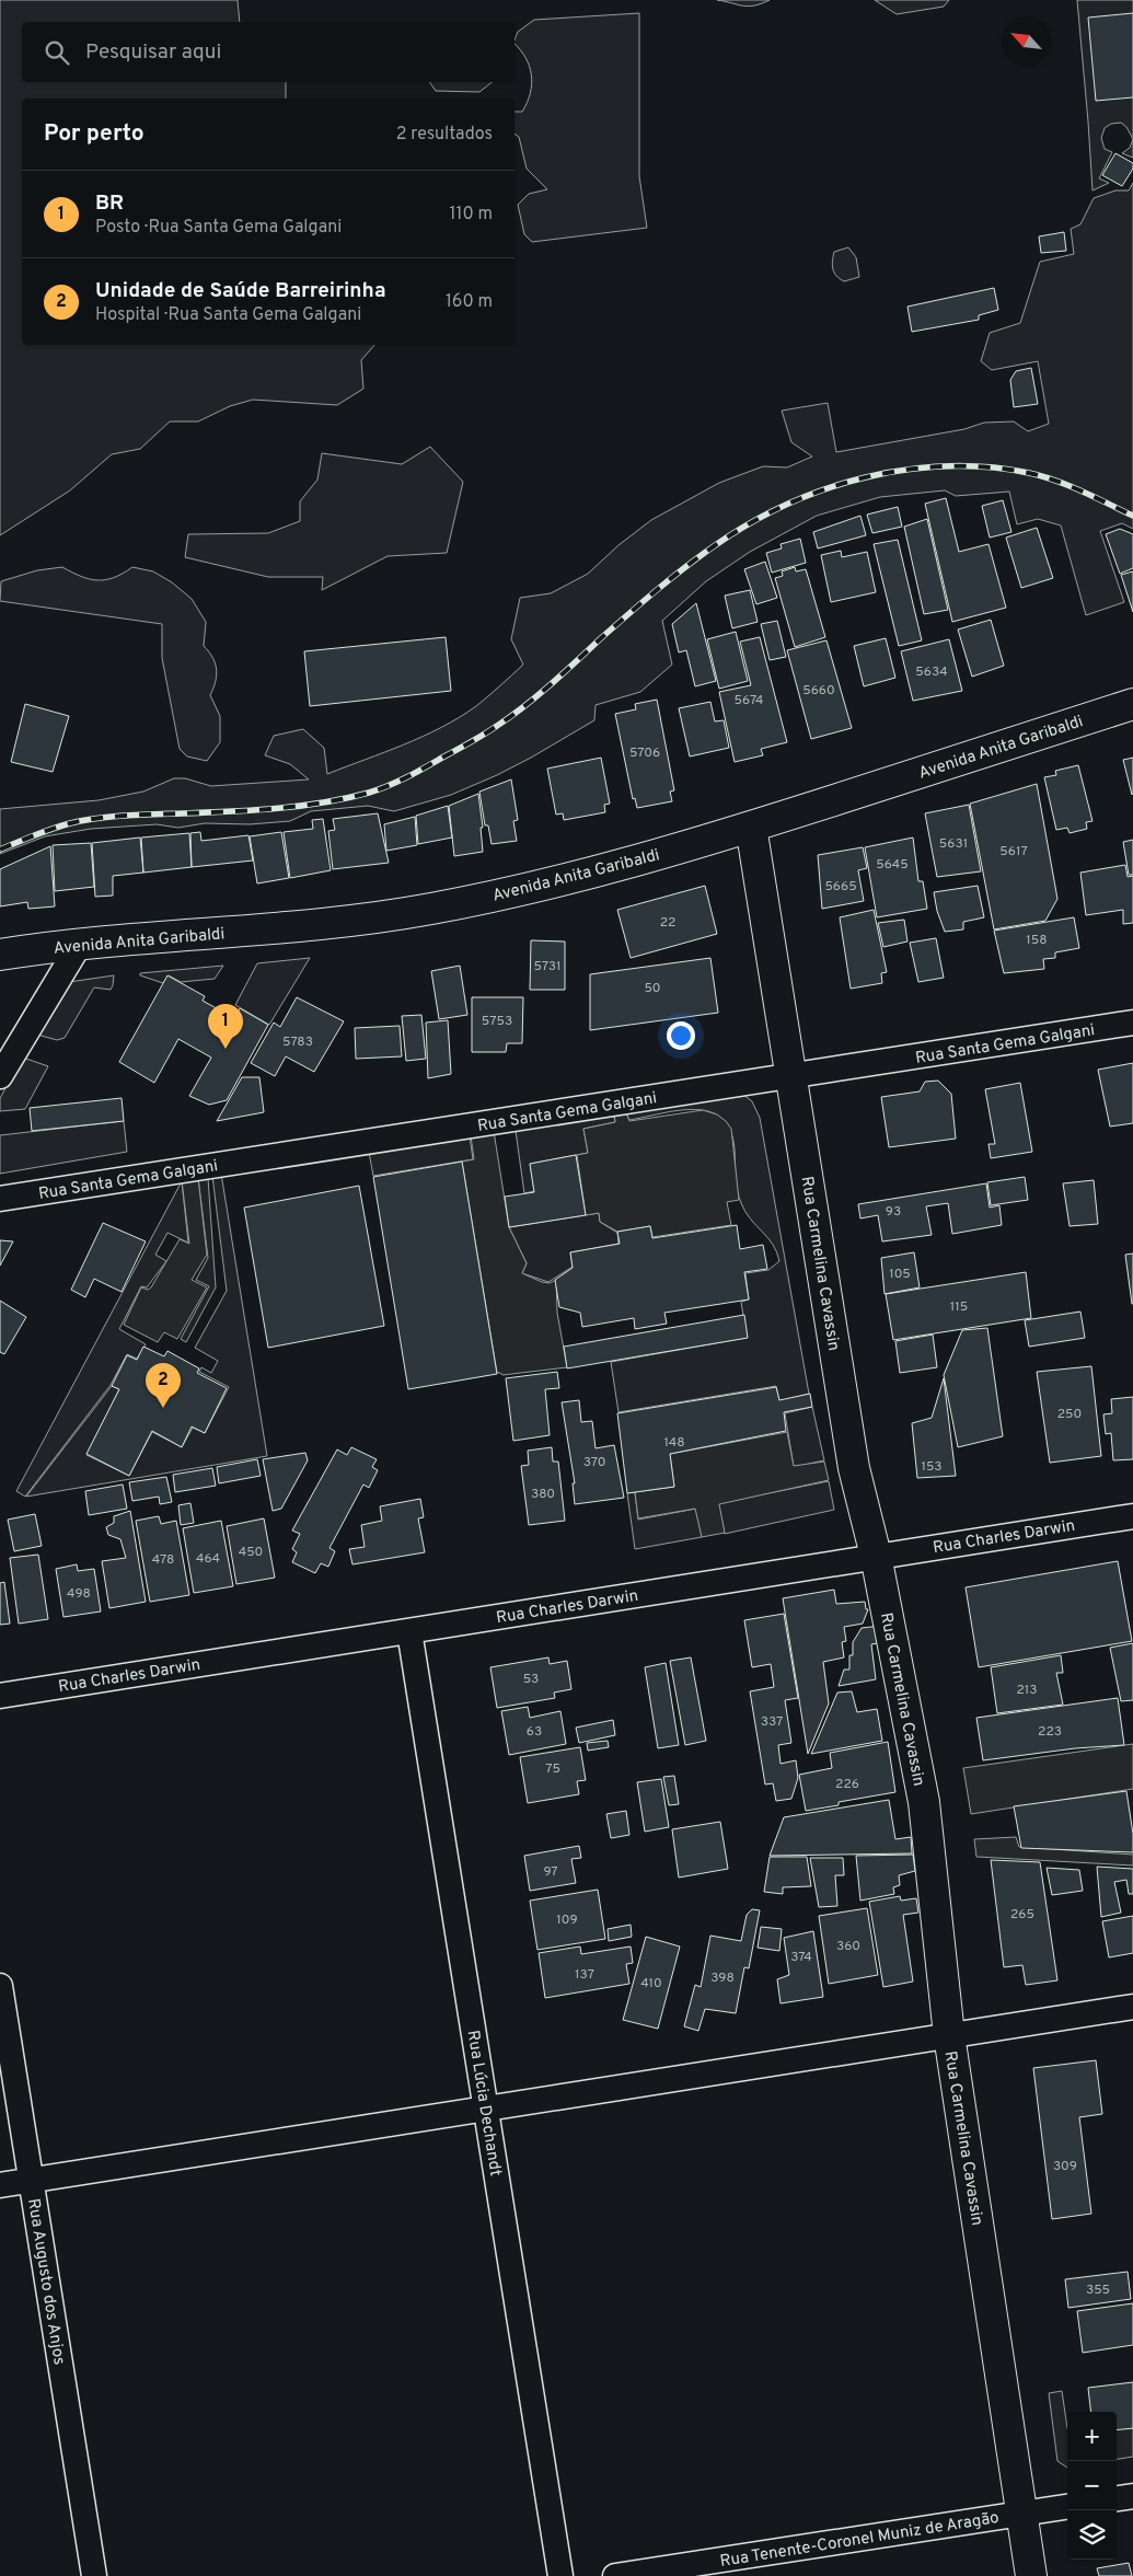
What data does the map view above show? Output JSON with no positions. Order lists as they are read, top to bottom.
{
  "streets": {
    "main road": ["Avenida Anita Garibaldi", "Rua Carmelina Cavassin"],
    "street": [
      "Rua Santa Gema Galgani",
      "Rua Charles Darwin",
      "Rua Lúcia Dechandt",
      "Rua Augusto dos Anjos",
      "Rua Tenente-Coronel Muniz de Aragão"
    ]
  },
  "crossings": [
    ["Avenida Anita Garibaldi", "Rua Carmelina Cavassin"],
    ["Rua Santa Gema Galgani", "Rua Carmelina Cavassin"],
    ["Rua Carmelina Cavassin", "Rua Charles Darwin"],
    ["Rua Carmelina Cavassin", "Rua Tenente-Coronel Muniz de Aragão"],
    ["Rua Charles Darwin", "Rua Lúcia Dechandt"]
  ],
  "house_numbers": [
    "5634",
    "5660",
    "5674",
    "5706",
    "5631",
    "5617",
    "5645",
    "5665",
    "22",
    "158",
    "5731",
    "50",
    "5753",
    "5783",
    "93",
    "105",
    "115",
    "250",
    "148",
    "370",
    "153",
    "380",
    "450",
    "464",
    "478",
    "498",
    "53",
    "213",
    "337",
    "63",
    "223",
    "75",
    "226",
    "97",
    "265",
    "109",
    "360",
    "374",
    "137",
    "398",
    "410",
    "309",
    "355"
  ],
  "north": "top left",
  "page": {
    "search": "Pesquisar aqui",
    "heading": ["Por perto", "2 resultados"],
    "list": [
      {
        "mark": "1",
        "name": "BR",
        "note": "Posto · Rua Santa Gema Galgani",
        "value": "110 m"
      },
      {
        "mark": "2",
        "name": "Unidade de Saúde Barreirinha",
        "note": "Hospital · Rua Santa Gema Galgani",
        "value": "160 m"
      }
    ],
    "pins": ["1", "2"],
    "map_buttons": ["+", "−"]
  }
}
